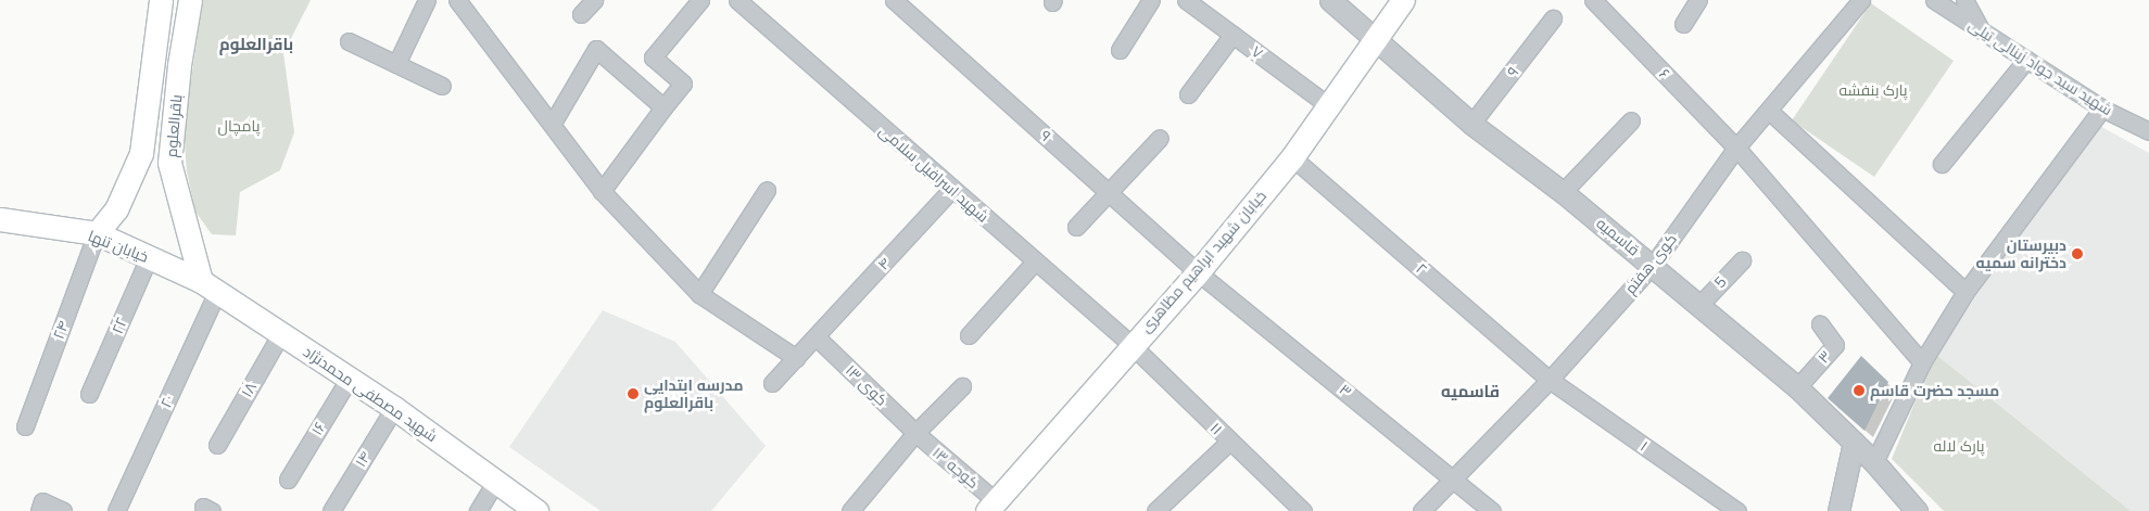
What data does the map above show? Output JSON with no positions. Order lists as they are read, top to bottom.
{
  "streets": {
    "main road": [
      "باقرالعلوم",
      "خیابان تنها",
      "خیابان شهید ابراهیم مظاهری",
      "شهید مصطفی محمدنژاد"
    ],
    "street": [
      "۷",
      "شهید سید جواد زینالی تیلی",
      "۹",
      "۶",
      "شهید اسرافیل سلامی",
      "قاسمیه",
      "۴",
      "کوی هفتم",
      "۲",
      "5",
      "۲۲",
      "۲۴",
      "۳",
      "کوی ۱۳",
      "۱۸",
      "۲۰",
      "۱۶",
      "۱۱",
      "۱",
      "۱۴",
      "کوچه ۱۳"
    ]
  },
  "crossings": [
    ["۷", "خیابان شهید ابراهیم مظاهری"],
    ["۹", "قاسمیه"],
    ["۹", "خیابان شهید ابراهیم مظاهری"],
    ["۹", "۳"],
    ["۶", "کوی هفتم"],
    ["باقرالعلوم", "خیابان تنها"],
    ["باقرالعلوم", "۲۴"],
    ["باقرالعلوم", "شهید مصطفی محمدنژاد"],
    ["باقرالعلوم", "۲۰"],
    ["شهید اسرافیل سلامی", "خیابان شهید ابراهیم مظاهری"],
    ["شهید اسرافیل سلامی", "۴"],
    ["شهید اسرافیل سلامی", "۱۱"],
    ["قاسمیه", "خیابان شهید ابراهیم مظاهری"],
    ["قاسمیه", "کوی هفتم"],
    ["قاسمیه", "5"],
    ["قاسمیه", "۳"],
    ["خیابان تنها", "۲۲"],
    ["خیابان تنها", "۲۴"],
    ["خیابان تنها", "شهید مصطفی محمدنژاد"],
    ["خیابان تنها", "۲۰"],
    ["خیابان شهید ابراهیم مظاهری", "۲"],
    ["خیابان شهید ابراهیم مظاهری", "۳"],
    ["خیابان شهید ابراهیم مظاهری", "۱۱"],
    ["خیابان شهید ابراهیم مظاهری", "کوچه ۱۳"],
    ["۴", "کوی ۱۳"],
    ["کوی هفتم", "۲"],
    ["کوی هفتم", "۳"],
    ["کوی هفتم", "۱"],
    ["۲", "۱"],
    ["کوی ۱۳", "کوچه ۱۳"],
    ["۱۸", "شهید مصطفی محمدنژاد"],
    ["شهید مصطفی محمدنژاد", "۲۰"],
    ["شهید مصطفی محمدنژاد", "۱۶"],
    ["شهید مصطفی محمدنژاد", "۱۴"]
  ],
  "districts": ["باقرالعلوم", "قاسمیه"],
  "parks": ["پارک بنفشه", "پامچال", "پارک لاله"],
  "places": ["دبیرستان دخترانه سمیه", "مسجد حضرت قاسم", "مدرسه ابتدایی باقرالعلوم"]
}
